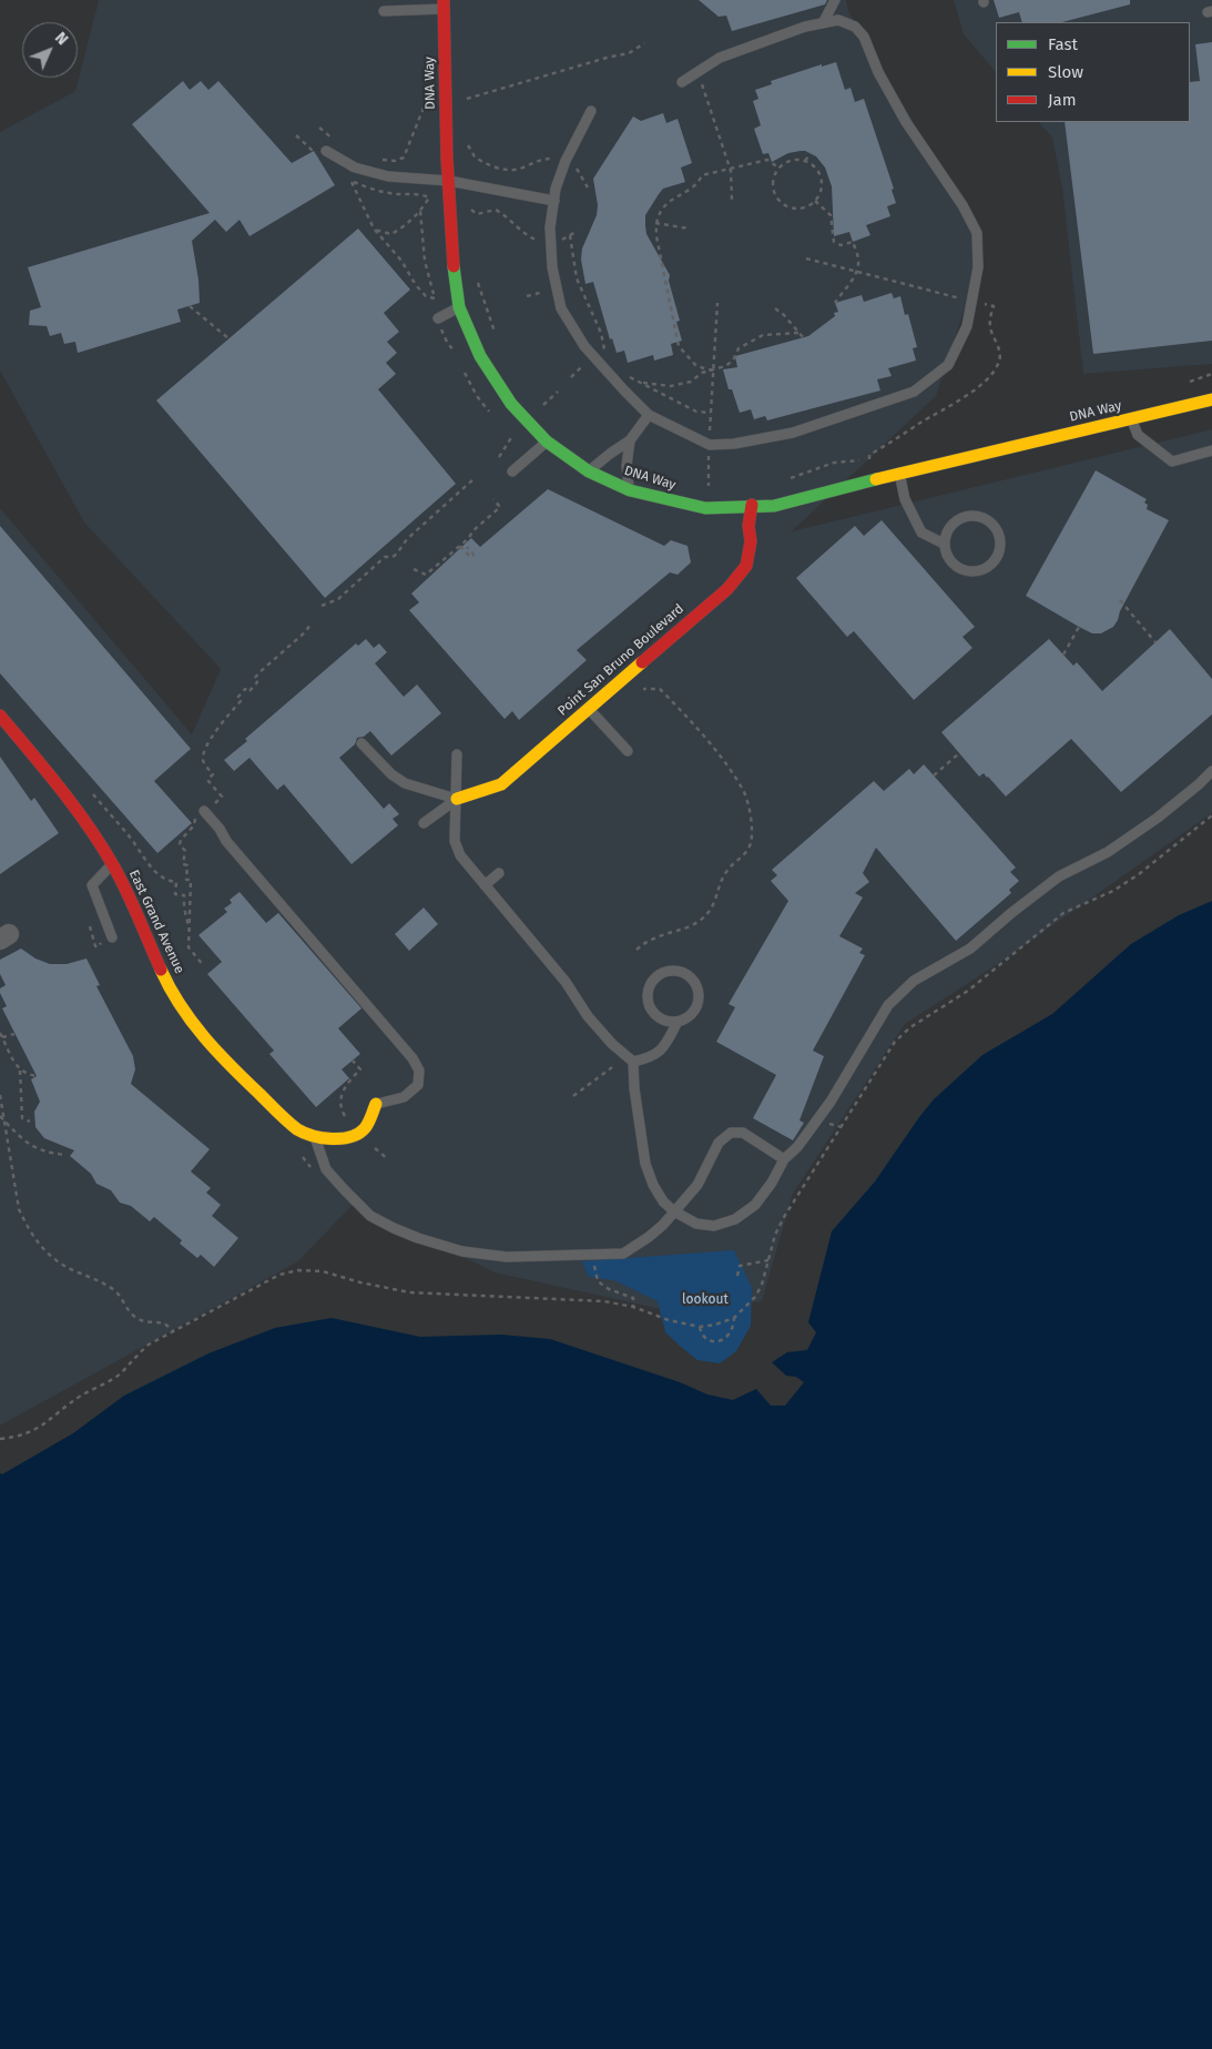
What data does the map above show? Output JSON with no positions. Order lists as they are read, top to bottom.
{
  "streets": {
    "main road": ["DNA Way", "Point San Bruno Boulevard", "East Grand Avenue"]
  },
  "crossings": [
    ["DNA Way", "Point San Bruno Boulevard"]
  ],
  "parks": ["lookout"],
  "legend": ["Fast", "Slow", "Jam"],
  "north": "top right"
}
